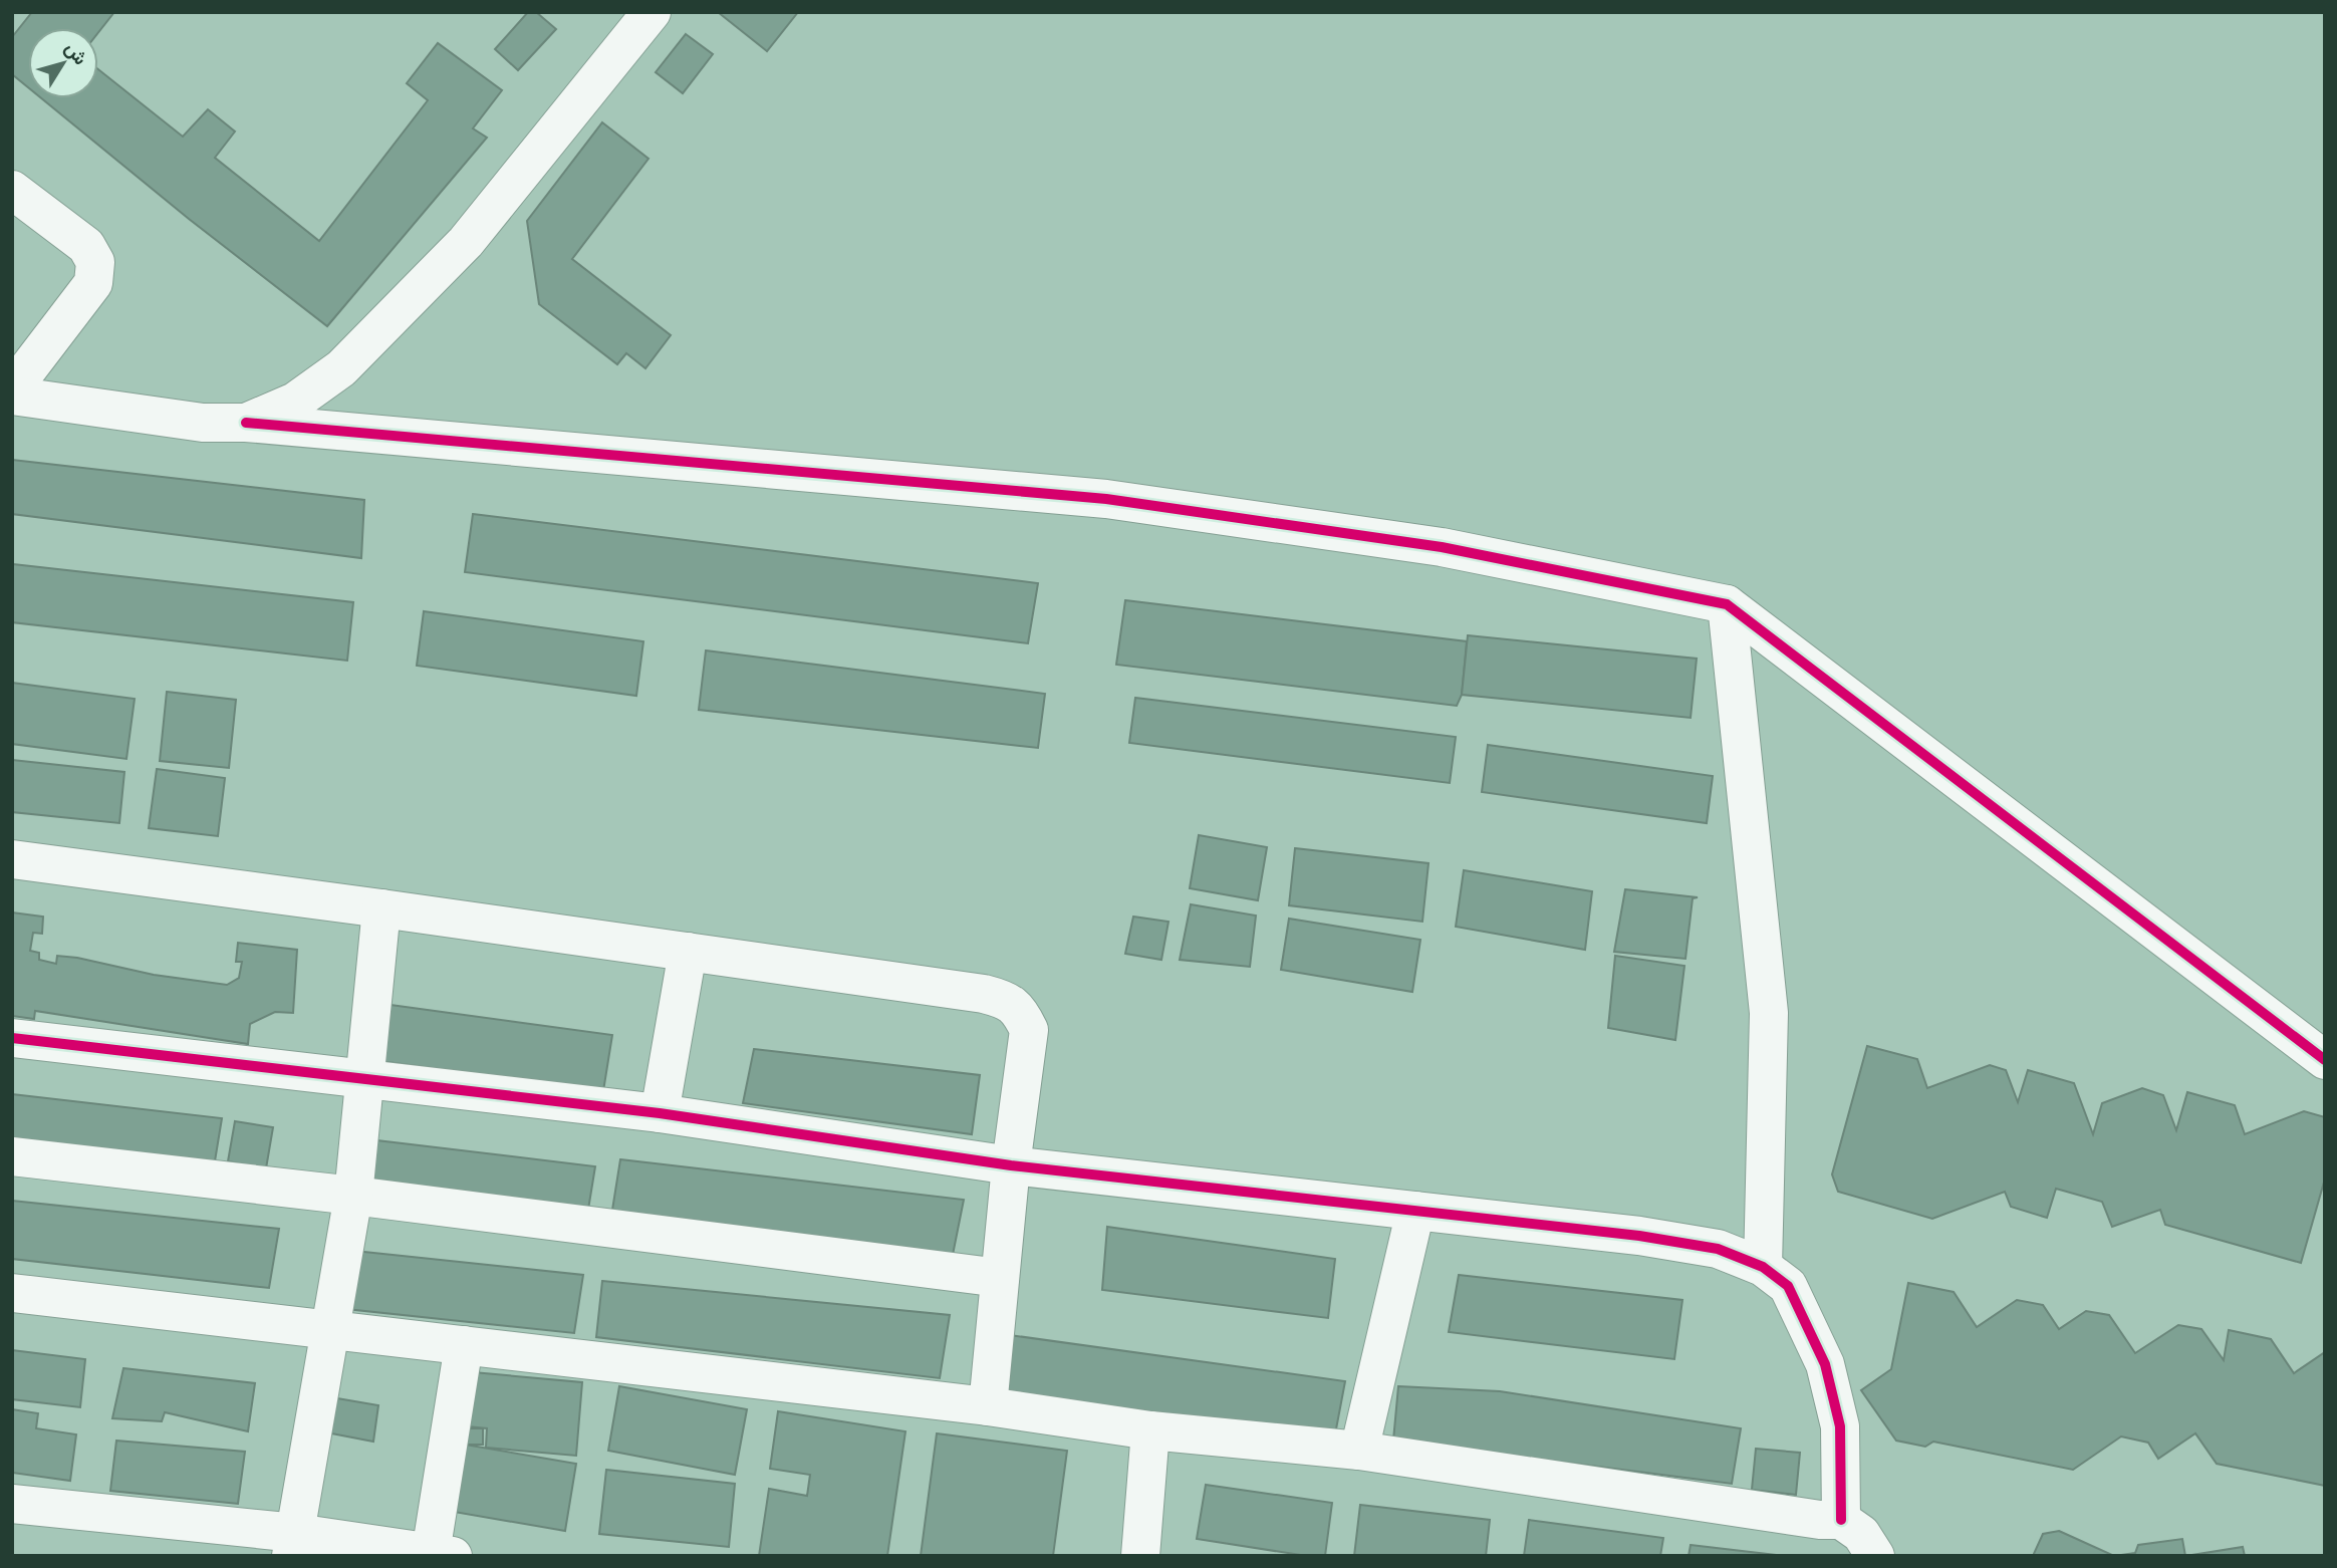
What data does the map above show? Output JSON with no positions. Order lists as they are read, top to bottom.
{
  "north": "top right"
}
